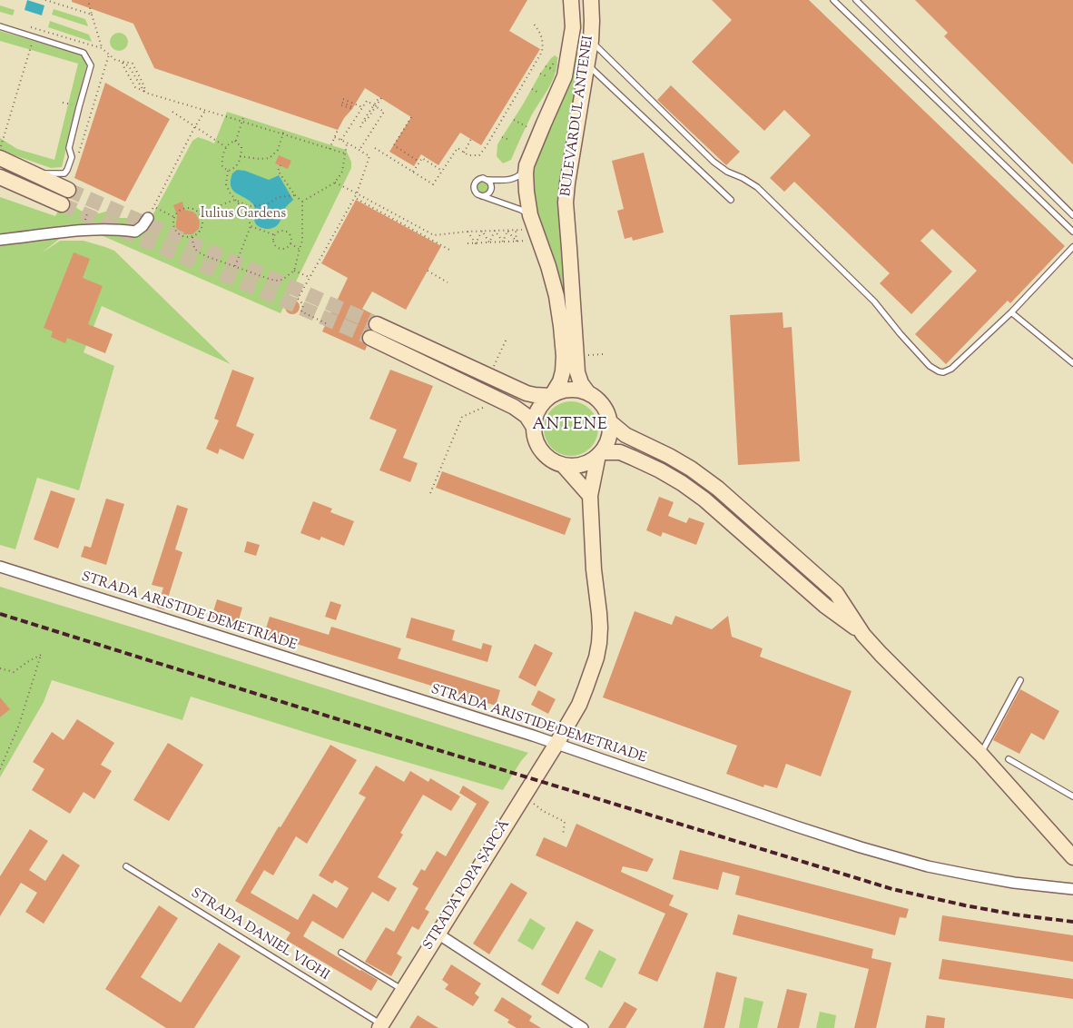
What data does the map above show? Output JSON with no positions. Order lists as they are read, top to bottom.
{
  "streets": {
    "main road": ["BULEVARDUL ANTENEI", "STRADA POPA ȘAPCĂ"],
    "street": ["STRADA ARISTIDE DEMETRIADE"],
    "lane": ["STRADA DANIEL VIGHI"]
  },
  "crossings": [
    ["STRADA ARISTIDE DEMETRIADE", "STRADA POPA ȘAPCĂ"],
    ["STRADA POPA ȘAPCĂ", "STRADA DANIEL VIGHI"]
  ],
  "districts": ["ANTENE"],
  "parks": ["Iulius Gardens"]
}
